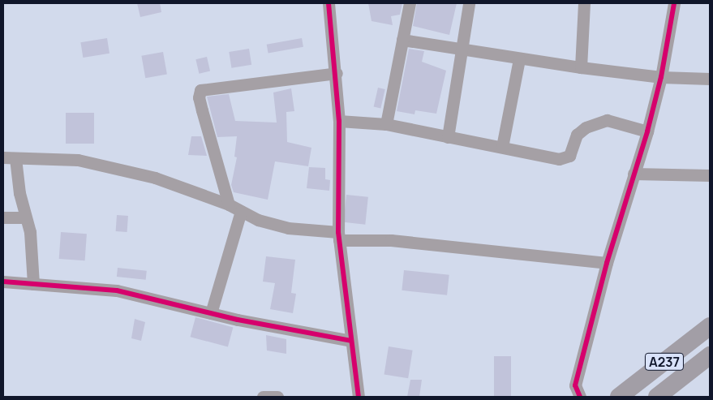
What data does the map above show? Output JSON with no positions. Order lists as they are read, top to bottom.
{
  "streets": {
    "highway": ["A237"]
  }
}
